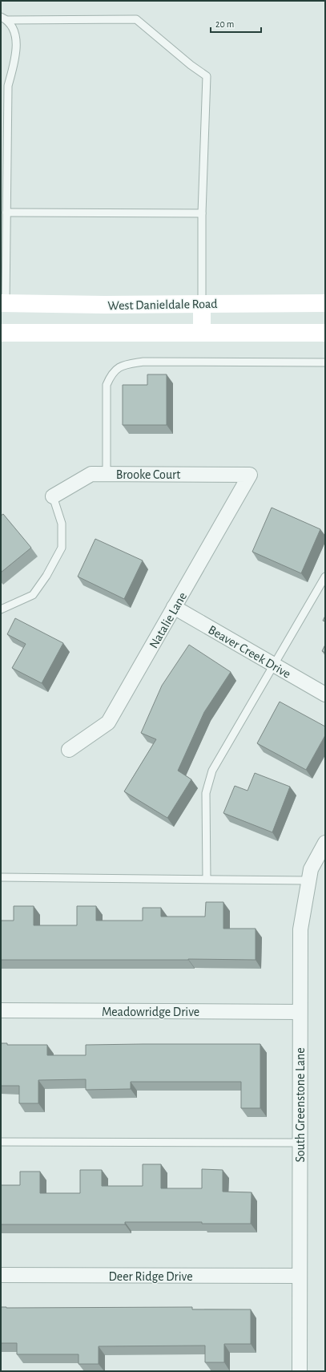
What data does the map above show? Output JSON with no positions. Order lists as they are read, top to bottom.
{
  "streets": {
    "main road": ["West Danieldale Road"],
    "street": [
      "Brooke Court",
      "Natalie Lane",
      "Beaver Creek Drive",
      "Meadowridge Drive",
      "South Greenstone Lane",
      "Deer Ridge Drive"
    ]
  },
  "crossings": [
    ["Brooke Court", "Natalie Lane"],
    ["Natalie Lane", "Beaver Creek Drive"],
    ["Meadowridge Drive", "South Greenstone Lane"],
    ["South Greenstone Lane", "Deer Ridge Drive"]
  ],
  "scale_bar": "20 m"
}
